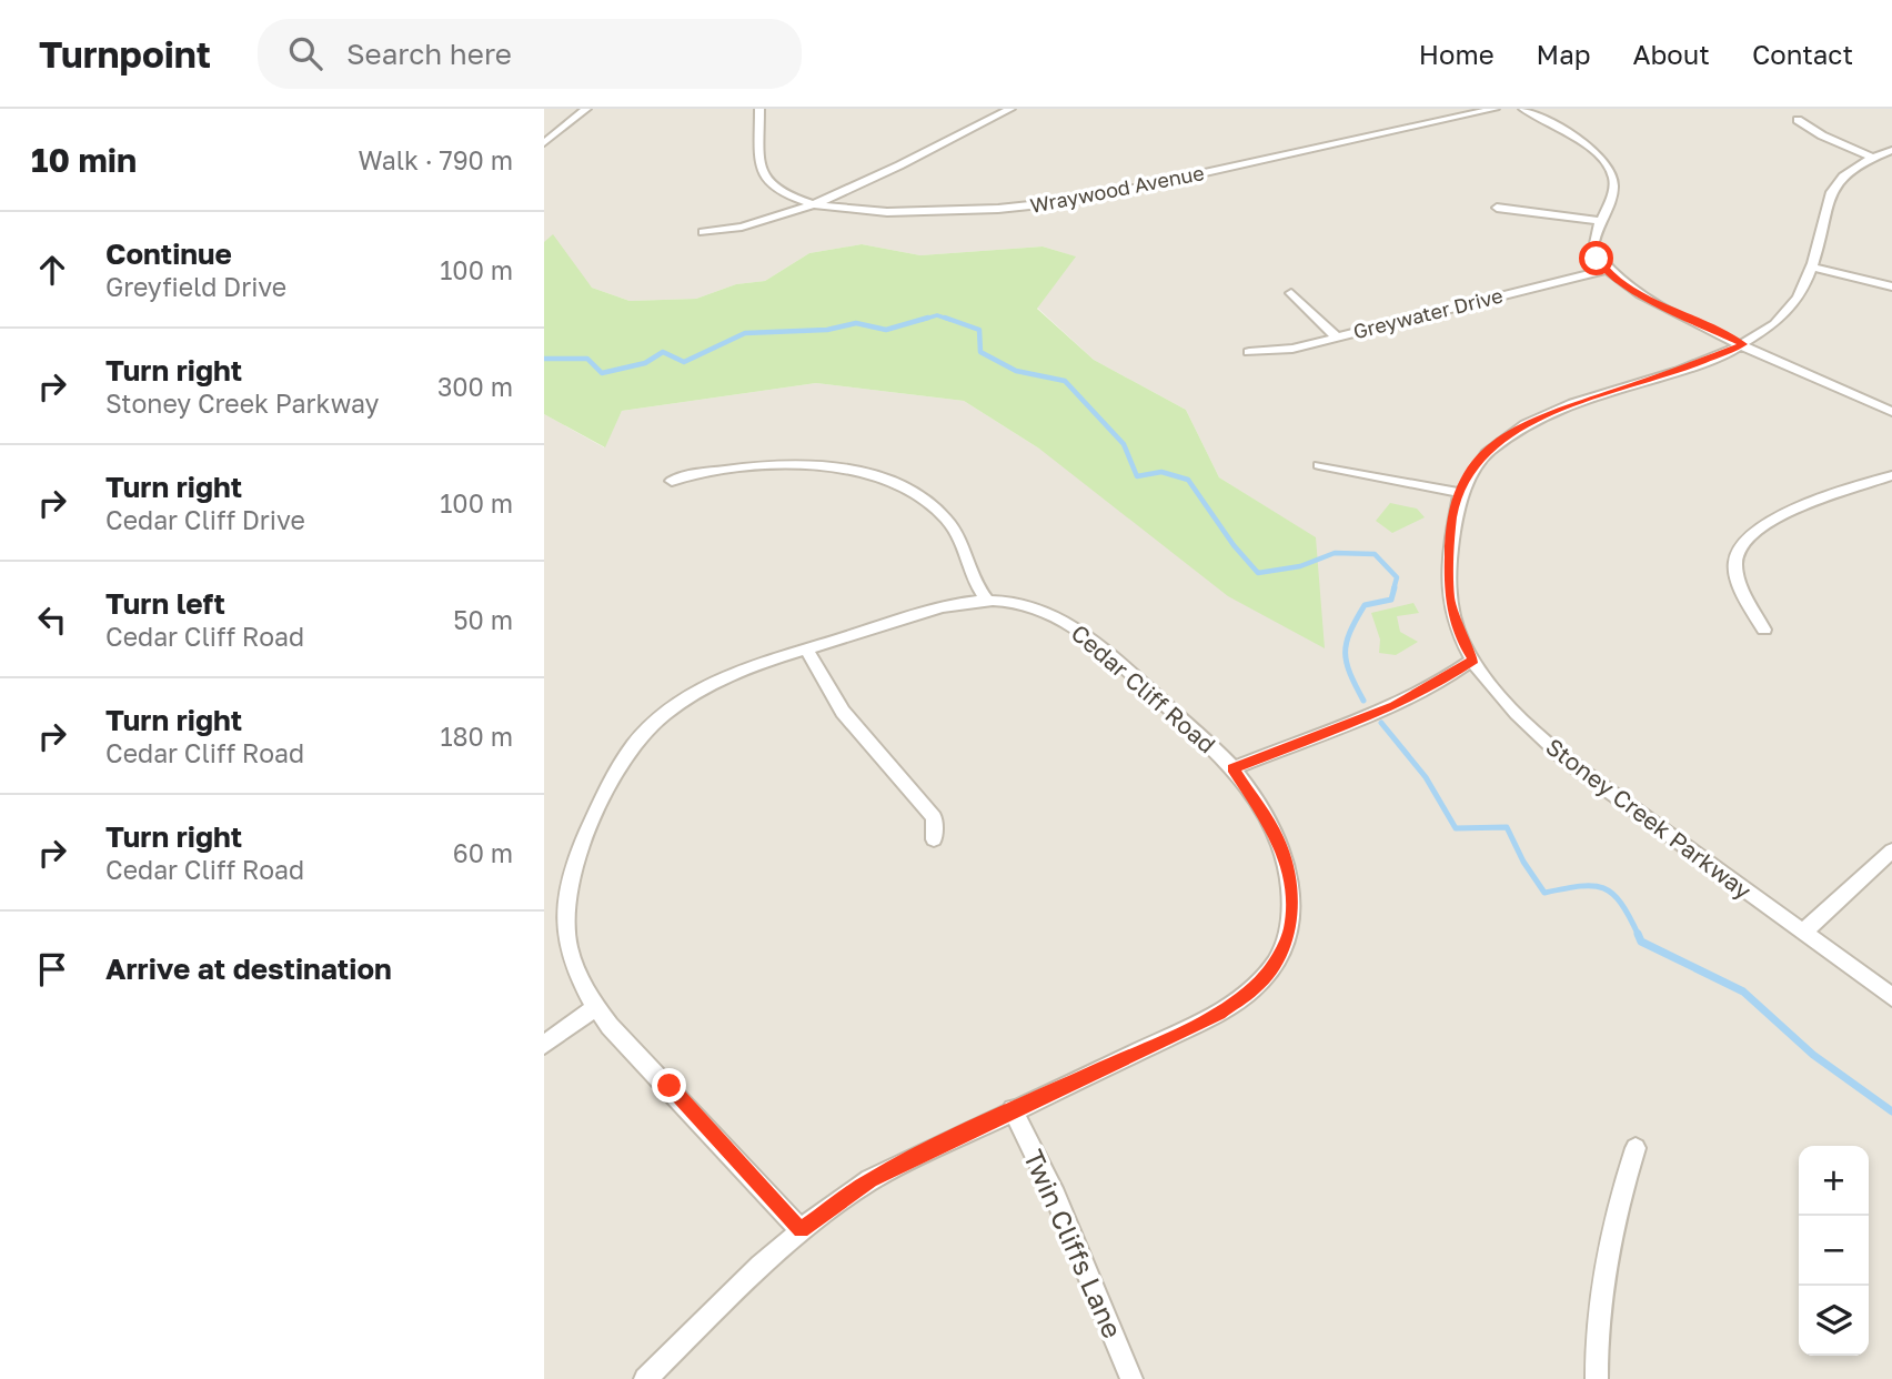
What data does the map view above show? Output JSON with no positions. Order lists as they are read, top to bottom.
{
  "streets": {
    "street": [
      "Wraywood Avenue",
      "Greywater Drive",
      "Cedar Cliff Road",
      "Stoney Creek Parkway",
      "Twin Cliffs Lane"
    ]
  },
  "crossings": [
    ["Cedar Cliff Road", "Twin Cliffs Lane"]
  ],
  "page": {
    "header": "Turnpoint",
    "search": "Search here",
    "nav": [
      "Home",
      "Map",
      "About",
      "Contact"
    ],
    "heading": ["10 min", "Walk · 790 m"],
    "list": [
      ["Continue", "Greyfield Drive", "100 m"],
      ["Turn right", "Stoney Creek Parkway", "300 m"],
      ["Turn right", "Cedar Cliff Drive", "100 m"],
      ["Turn left", "Cedar Cliff Road", "50 m"],
      ["Turn right", "Cedar Cliff Road", "180 m"],
      ["Turn right", "Cedar Cliff Road", "60 m"],
      "Arrive at destination"
    ],
    "map_buttons": ["+", "−"]
  }
}
